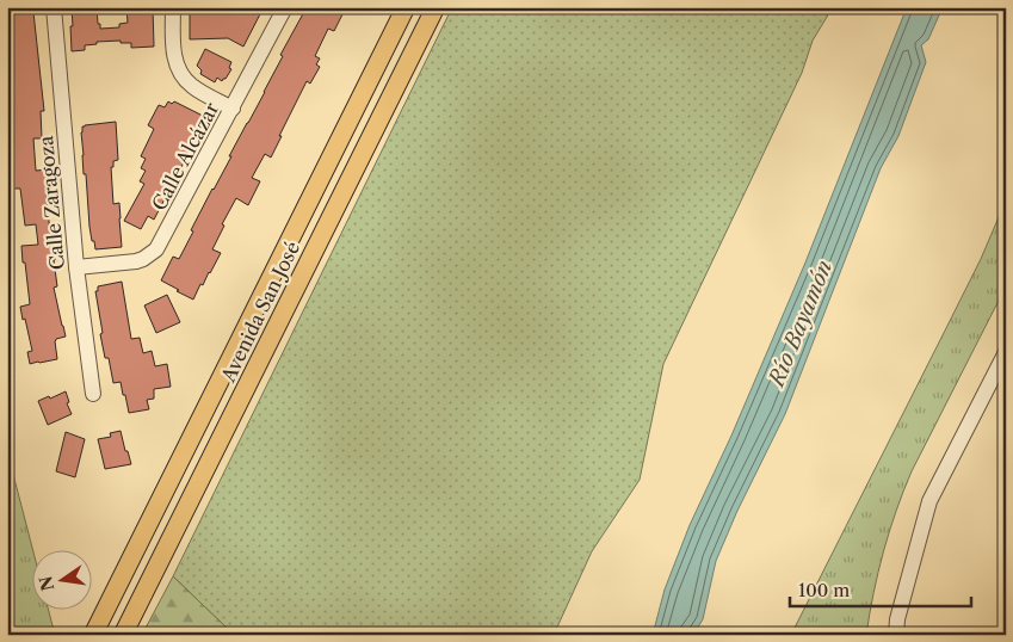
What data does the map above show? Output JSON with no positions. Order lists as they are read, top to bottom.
{
  "streets": {
    "main road": ["Avenida San José"],
    "street": ["Calle Alcázar", "Calle Zaragoza"]
  },
  "crossings": [
    ["Calle Alcázar", "Calle Zaragoza"]
  ],
  "water": ["Río Bayamón"],
  "scale_bar": "100 m",
  "north": "left"
}
